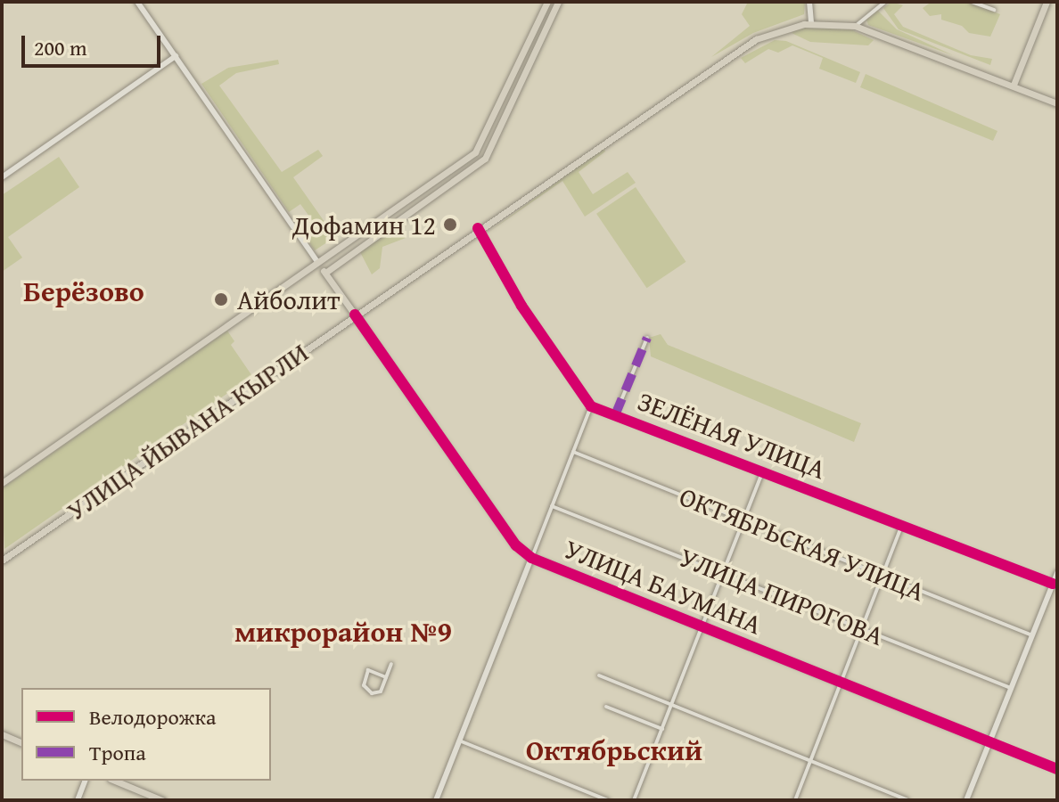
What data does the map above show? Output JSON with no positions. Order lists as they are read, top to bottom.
{
  "streets": {
    "main road": ["УЛИЦА ЙЫВАНА КЫРЛИ", "УЛИЦА БАУМАНА"],
    "street": ["ЗЕЛЁНАЯ УЛИЦА", "ОКТЯБРЬСКАЯ УЛИЦА", "УЛИЦА ПИРОГОВА"]
  },
  "crossings": [
    ["УЛИЦА ЙЫВАНА КЫРЛИ", "УЛИЦА БАУМАНА"]
  ],
  "districts": ["Берёзово", "микрорайон №9", "Октябрьский"],
  "places": ["Дофамин 12", "Айболит"],
  "legend": ["Велодорожка", "Тропа"],
  "scale_bar": "200 m"
}
